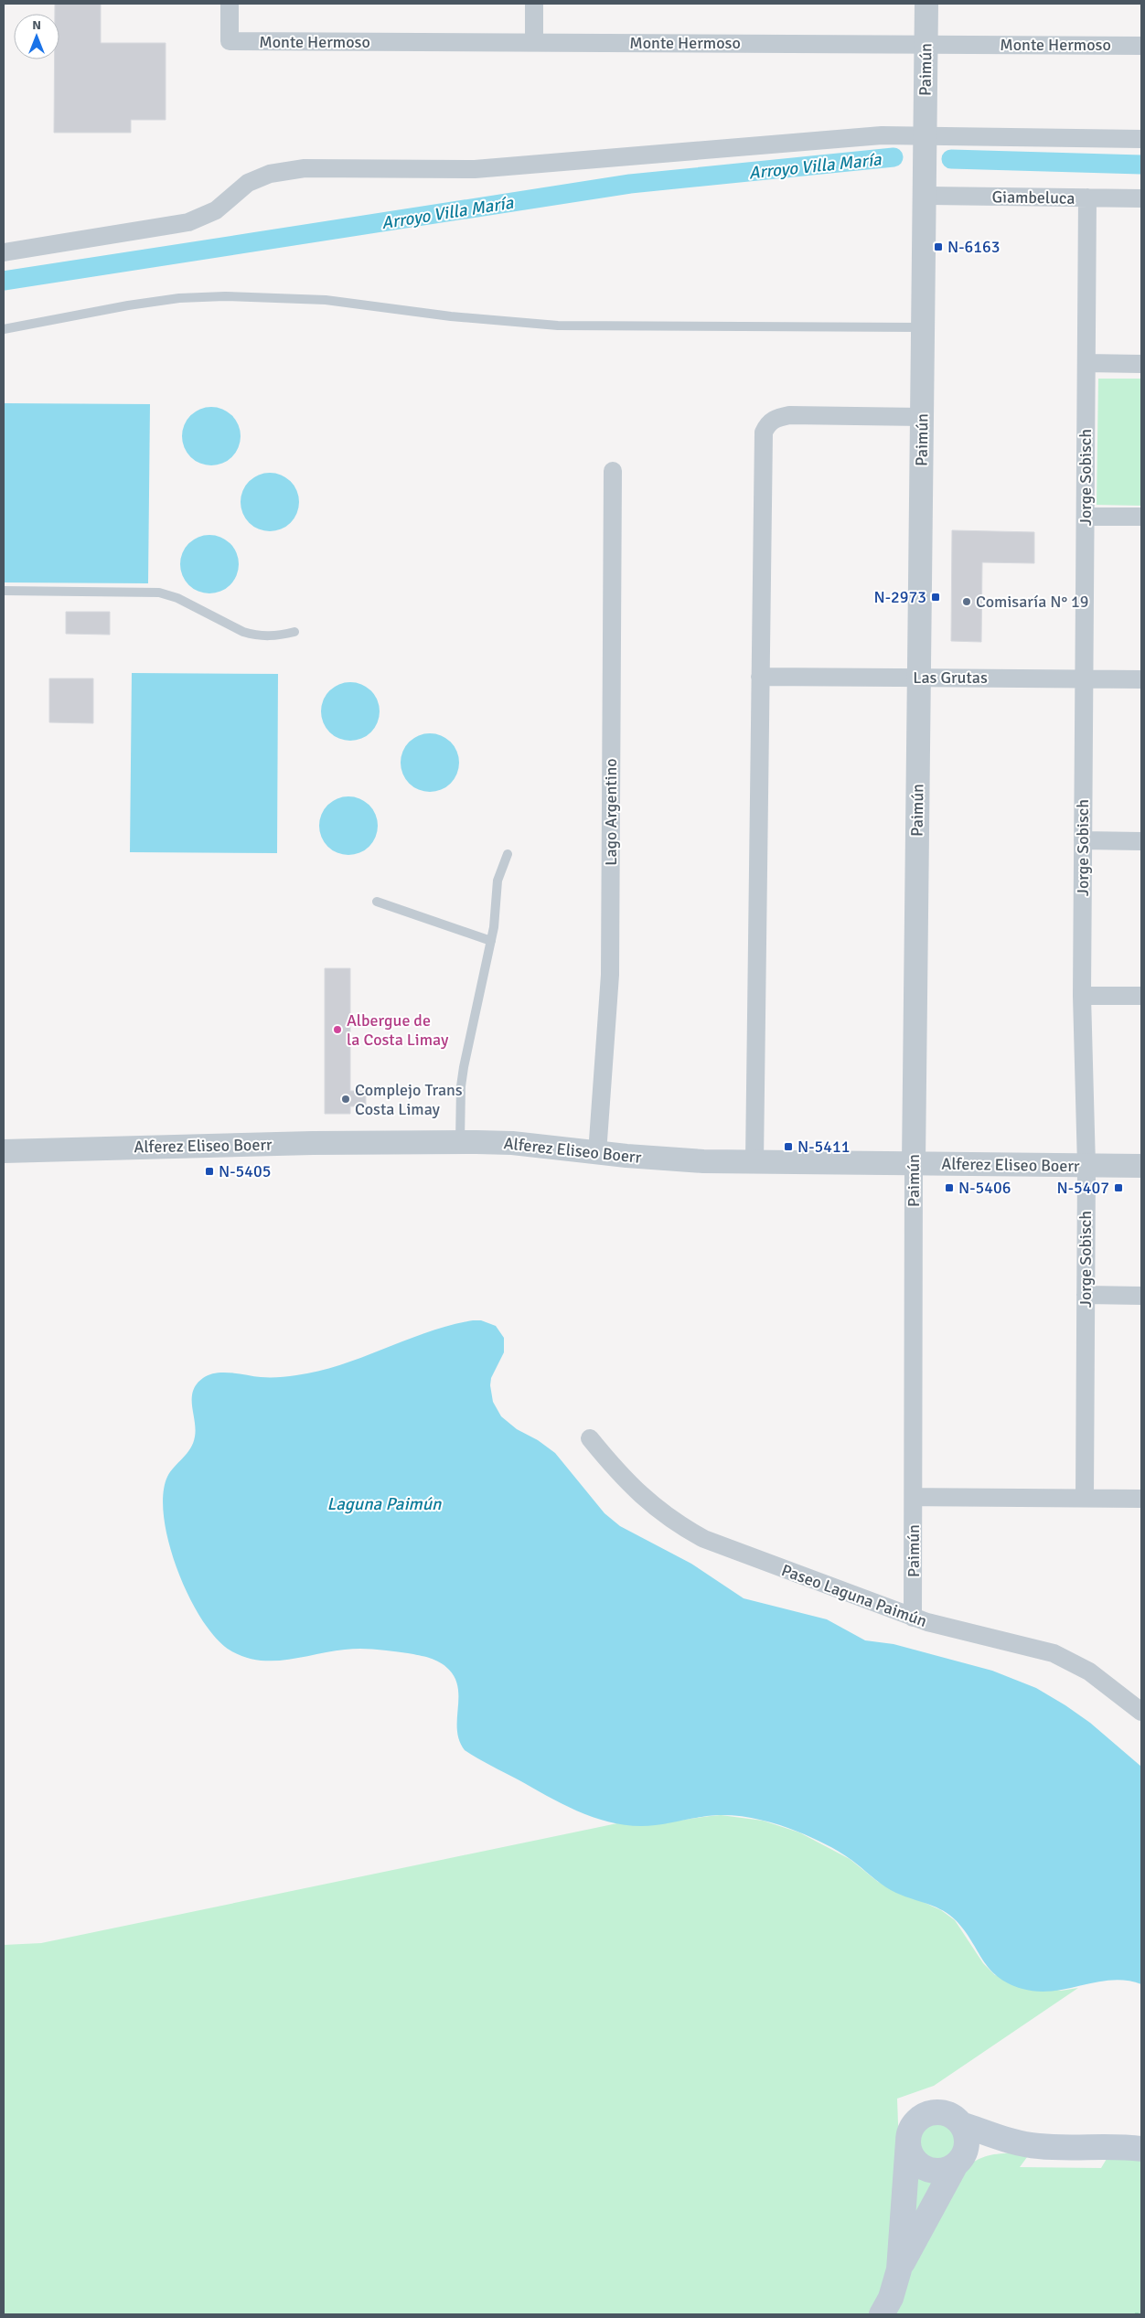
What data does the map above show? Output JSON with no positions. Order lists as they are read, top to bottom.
{
  "streets": {
    "street": [
      "Monte Hermoso",
      "Paimún",
      "Giambeluca",
      "Jorge Sobisch",
      "Las Grutas",
      "Lago Argentino",
      "Alferez Eliseo Boerr",
      "Paseo Laguna Paimún"
    ]
  },
  "crossings": [
    ["Monte Hermoso", "Paimún"],
    ["Paimún", "Giambeluca"],
    ["Paimún", "Las Grutas"],
    ["Paimún", "Alferez Eliseo Boerr"],
    ["Paimún", "Paseo Laguna Paimún"],
    ["Giambeluca", "Jorge Sobisch"],
    ["Jorge Sobisch", "Las Grutas"],
    ["Jorge Sobisch", "Alferez Eliseo Boerr"],
    ["Lago Argentino", "Alferez Eliseo Boerr"]
  ],
  "water": ["Arroyo Villa María", "Laguna Paimún"],
  "places": {
    "transit": [
      "N-6163",
      "N-2973",
      "N-5411",
      "N-5405",
      "N-5406",
      "N-5407"
    ],
    "other": ["Comisaría N° 19", "Albergue de la Costa Limay", "Complejo Trans Costa Limay"]
  },
  "north": "top"
}
